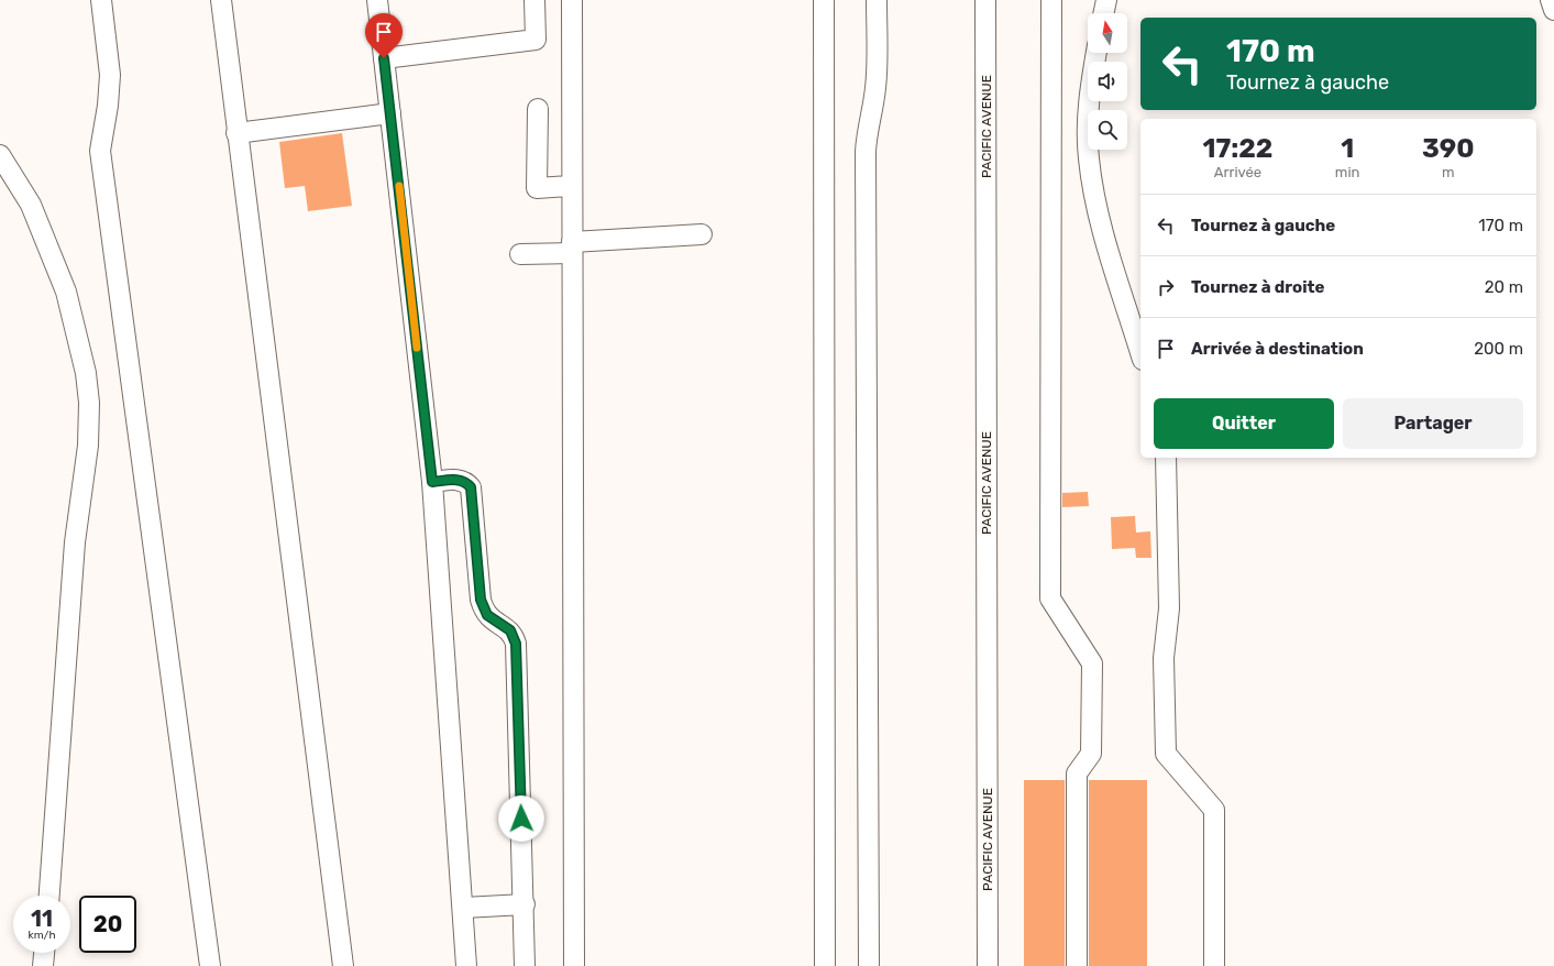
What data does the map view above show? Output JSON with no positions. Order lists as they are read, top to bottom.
{
  "streets": {
    "street": ["PACIFIC AVENUE"]
  },
  "north": "top",
  "page": {
    "turn": ["170 m", "Tournez à gauche"],
    "eta": [
      "17:22",
      "Arrivée",
      "1",
      "min",
      "390",
      "m"
    ],
    "list": [
      {
        "name": "Tournez à gauche",
        "value": "170 m"
      },
      {
        "name": "Tournez à droite",
        "value": "20 m"
      },
      {
        "name": "Arrivée à destination",
        "value": "200 m"
      }
    ],
    "buttons": ["Quitter", "Partager"],
    "speed": "11 km/h",
    "limit": "20"
  }
}
